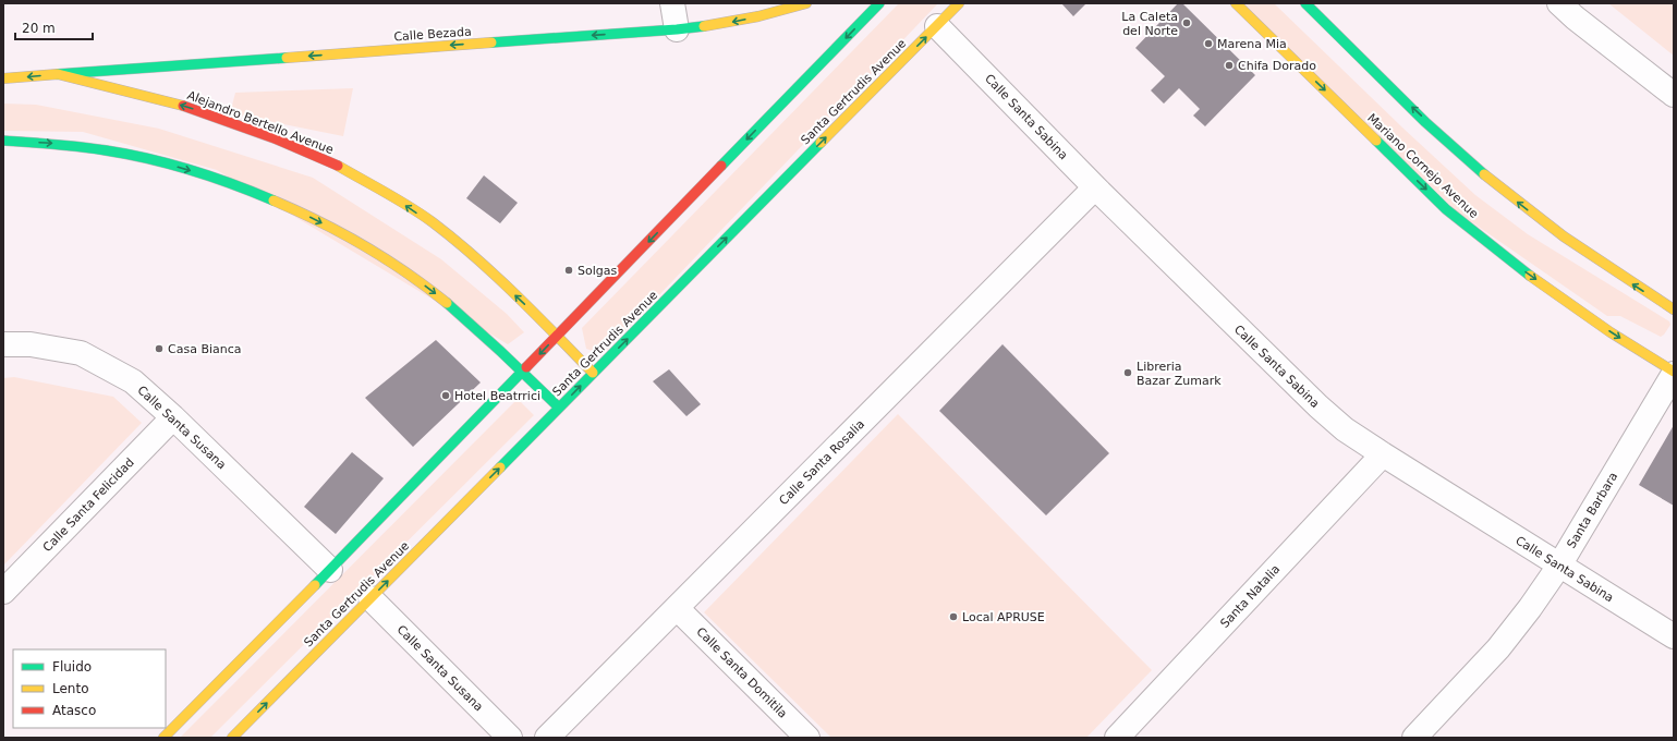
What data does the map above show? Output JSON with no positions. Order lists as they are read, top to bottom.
{
  "streets": {
    "main road": [
      "Calle Bezada",
      "Santa Gertrudis Avenue",
      "Alejandro Bertello Avenue",
      "Mariano Cornejo Avenue"
    ],
    "street": [
      "Calle Santa Sabina",
      "Calle Santa Susana",
      "Calle Santa Rosalia",
      "Calle Santa Felicidad",
      "Santa Barbara",
      "Santa Natalia",
      "Calle Santa Domitila"
    ]
  },
  "crossings": [
    ["Calle Bezada", "Alejandro Bertello Avenue"],
    ["Santa Gertrudis Avenue", "Calle Santa Sabina"],
    ["Santa Gertrudis Avenue", "Alejandro Bertello Avenue"],
    ["Santa Gertrudis Avenue", "Calle Santa Susana"],
    ["Calle Santa Sabina", "Calle Santa Rosalia"],
    ["Calle Santa Sabina", "Santa Barbara"],
    ["Calle Santa Sabina", "Santa Natalia"],
    ["Mariano Cornejo Avenue", "Santa Barbara"],
    ["Calle Santa Susana", "Calle Santa Felicidad"],
    ["Calle Santa Rosalia", "Calle Santa Domitila"]
  ],
  "one_way": ["Calle Bezada"],
  "places": [
    "La Caleta del Norte",
    "Marena Mia",
    "Chifa Dorado",
    "Solgas",
    "Casa Bianca",
    "Libreria Bazar Zumark",
    "Hotel Beatrrici",
    "Local APRUSE"
  ],
  "legend": ["Fluido", "Lento", "Atasco"],
  "scale_bar": "20 m"
}
